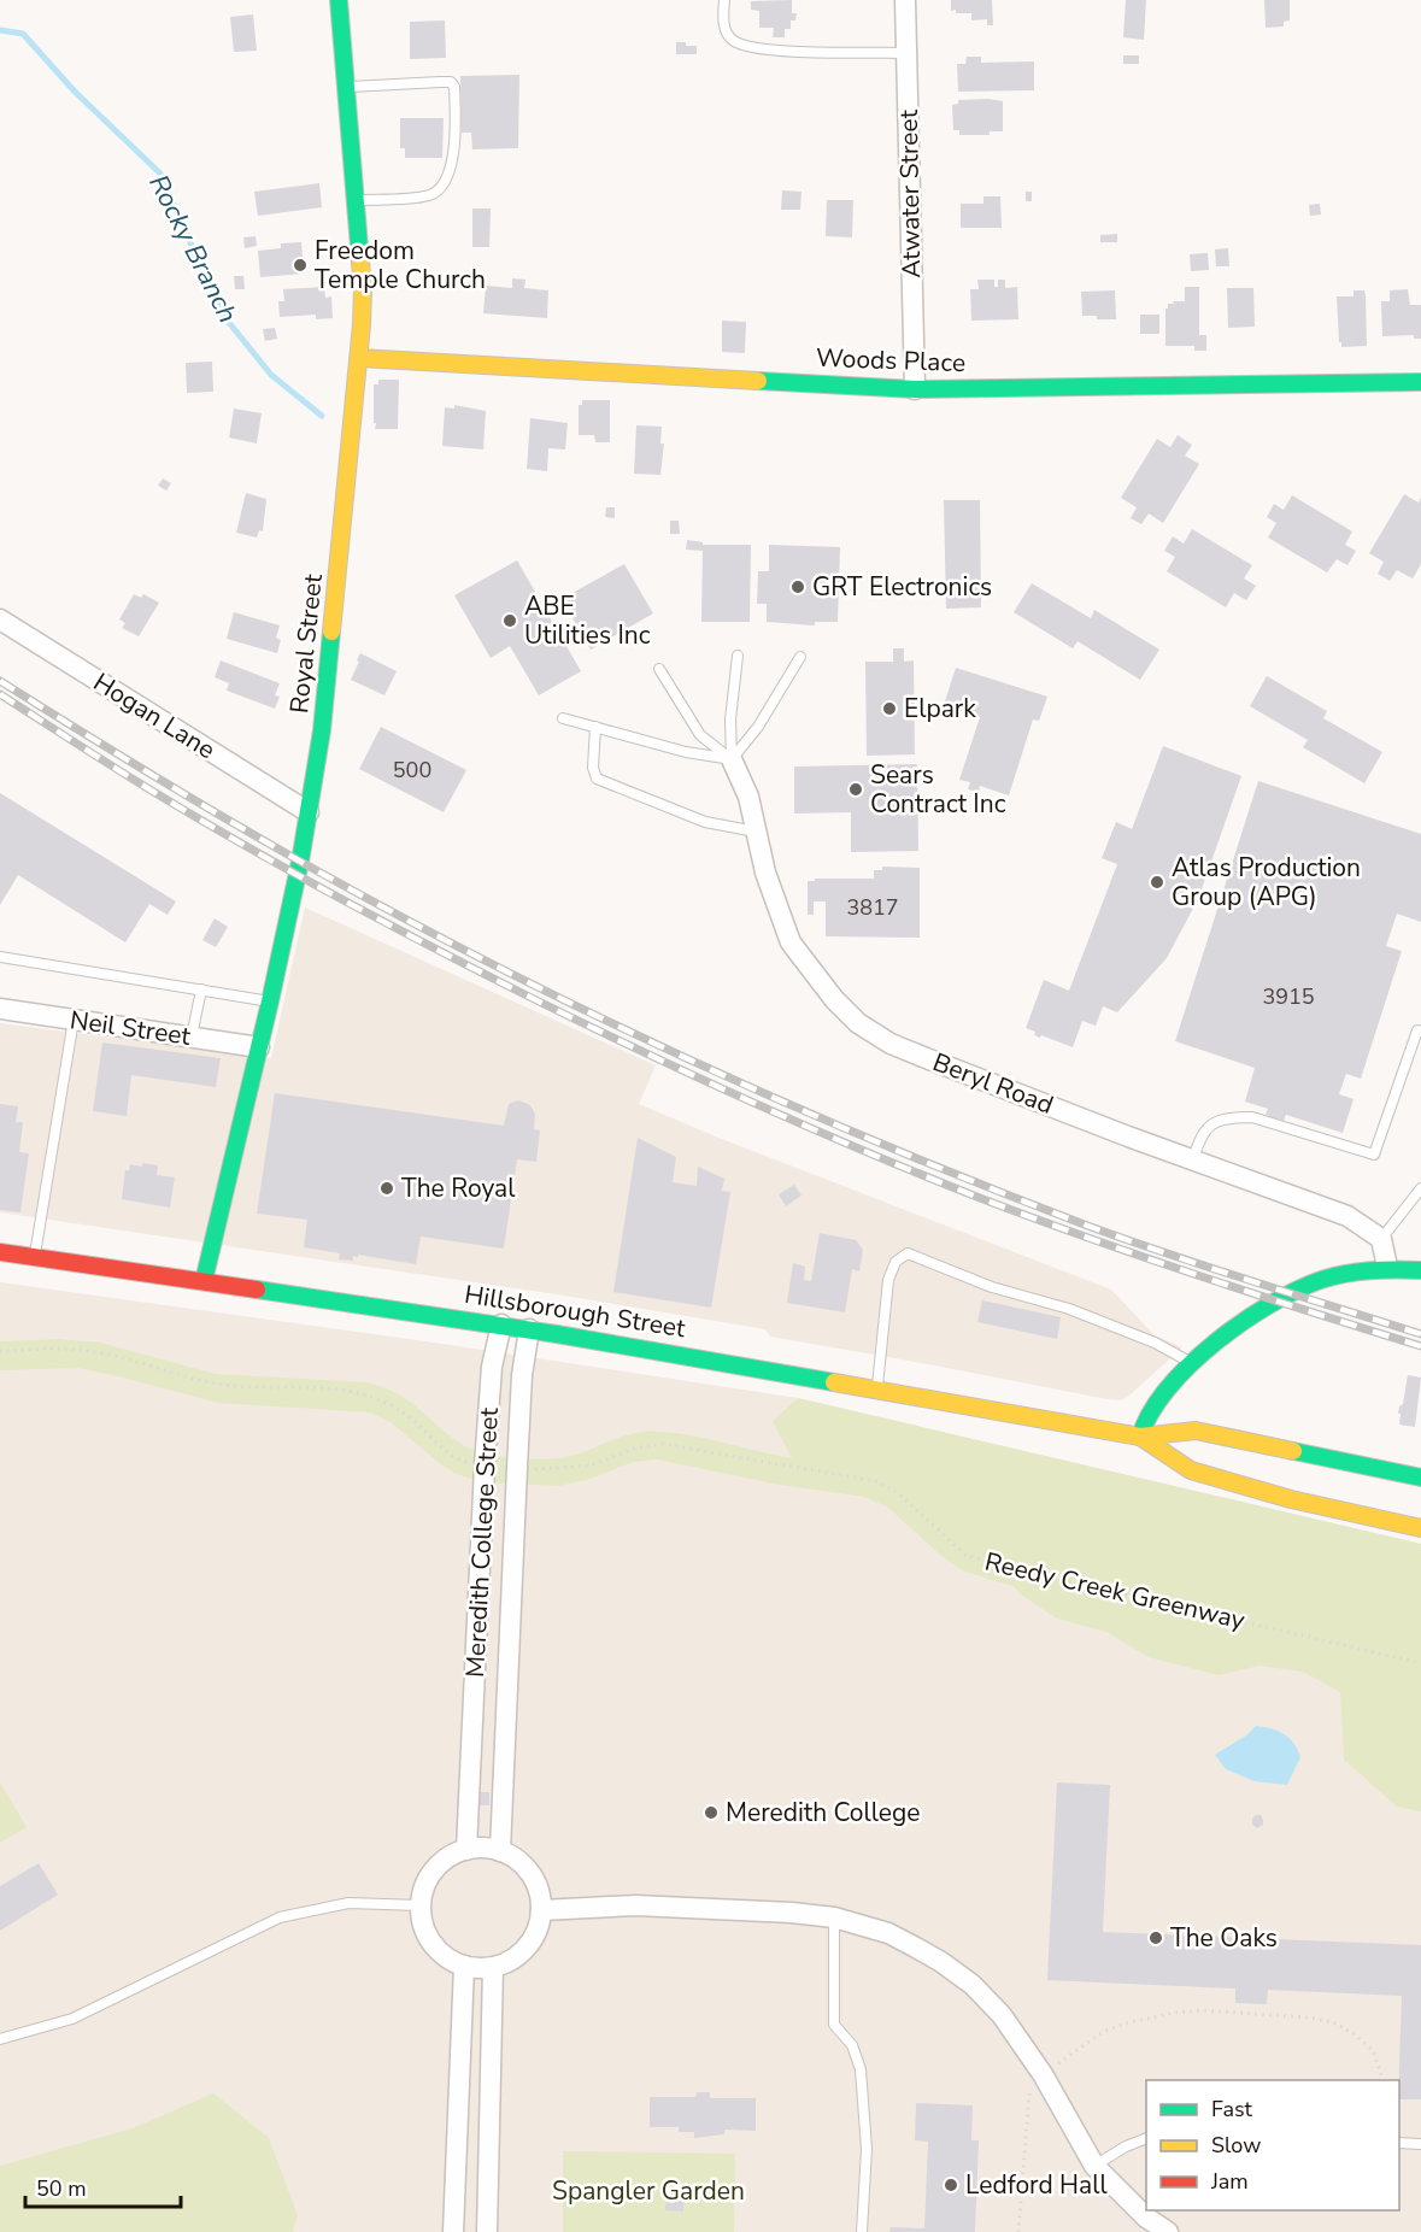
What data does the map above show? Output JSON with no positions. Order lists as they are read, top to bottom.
{
  "streets": {
    "street": [
      "Atwater Street",
      "Woods Place",
      "Royal Street",
      "Hogan Lane",
      "Neil Street",
      "Beryl Road",
      "Hillsborough Street",
      "Meredith College Street"
    ],
    "path": ["Reedy Creek Greenway"]
  },
  "crossings": [
    ["Atwater Street", "Woods Place"],
    ["Woods Place", "Royal Street"],
    ["Royal Street", "Hogan Lane"],
    ["Royal Street", "Neil Street"],
    ["Royal Street", "Hillsborough Street"],
    ["Hillsborough Street", "Meredith College Street"]
  ],
  "water": ["Rocky Branch"],
  "parks": ["Spangler Garden"],
  "places": [
    "Freedom Temple Church",
    "GRT Electronics",
    "ABE Utilities Inc",
    "Elpark",
    "Sears Contract Inc",
    "Atlas Production Group (APG)",
    "The Royal",
    "Meredith College",
    "The Oaks",
    "Ledford Hall"
  ],
  "house_numbers": ["500", "3817", "3915"],
  "legend": ["Fast", "Slow", "Jam"],
  "scale_bar": "50 m"
}
